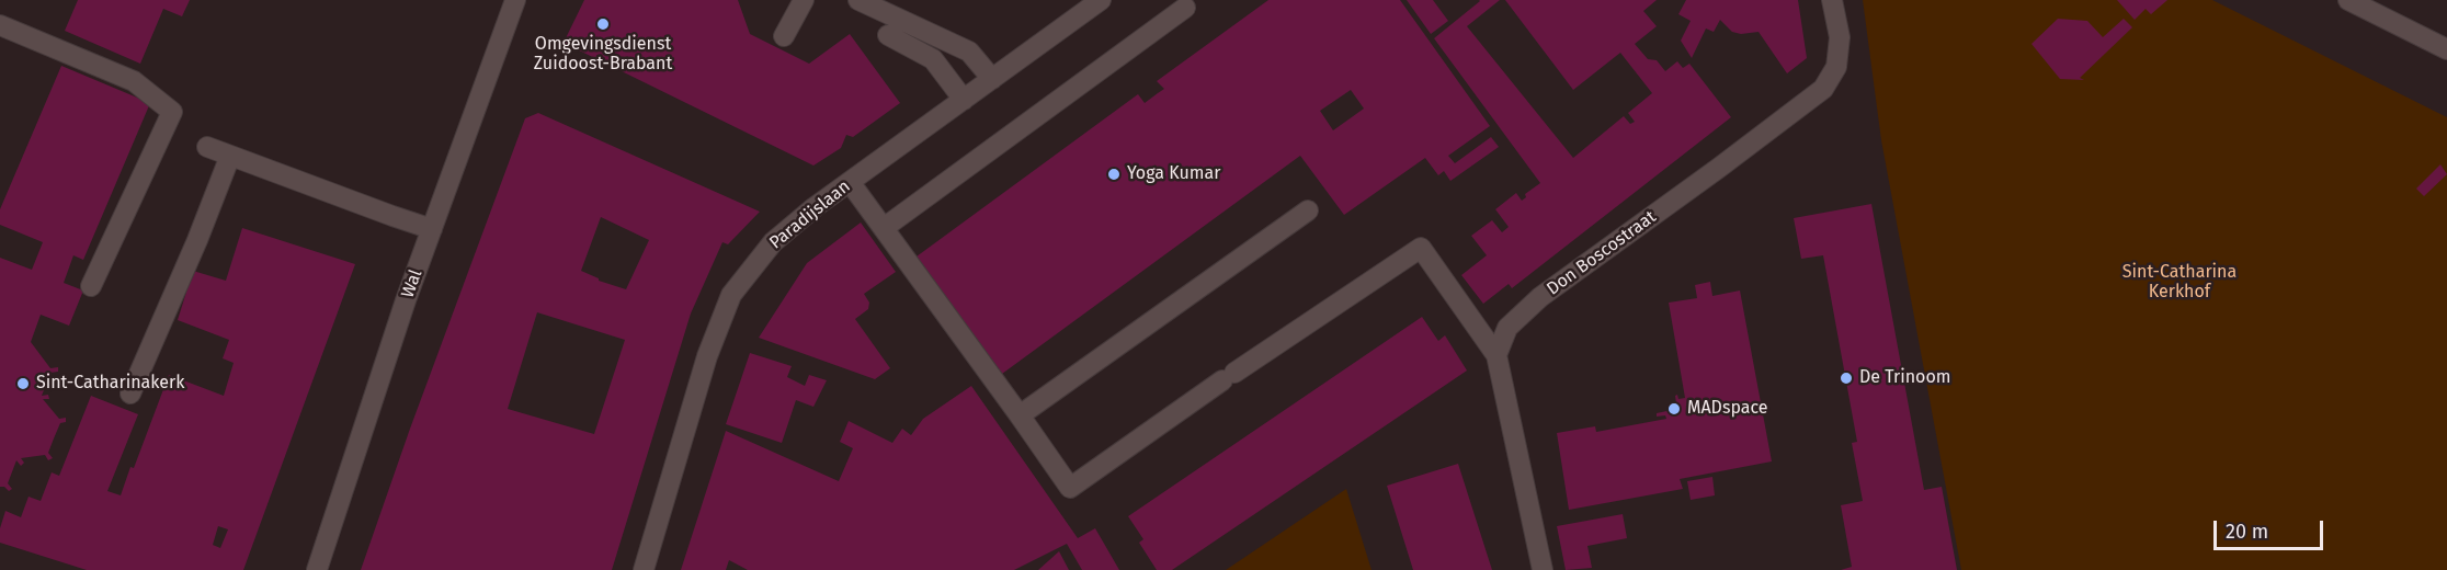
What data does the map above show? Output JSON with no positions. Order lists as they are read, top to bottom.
{
  "streets": {
    "street": ["Paradijslaan", "Don Boscostraat", "Wal"]
  },
  "parks": ["Sint-Catharina Kerkhof"],
  "places": [
    "Omgevingsdienst Zuidoost-Brabant",
    "Yoga Kumar",
    "De Trinoom",
    "Sint-Catharinakerk",
    "MADspace"
  ],
  "scale_bar": "20 m"
}
